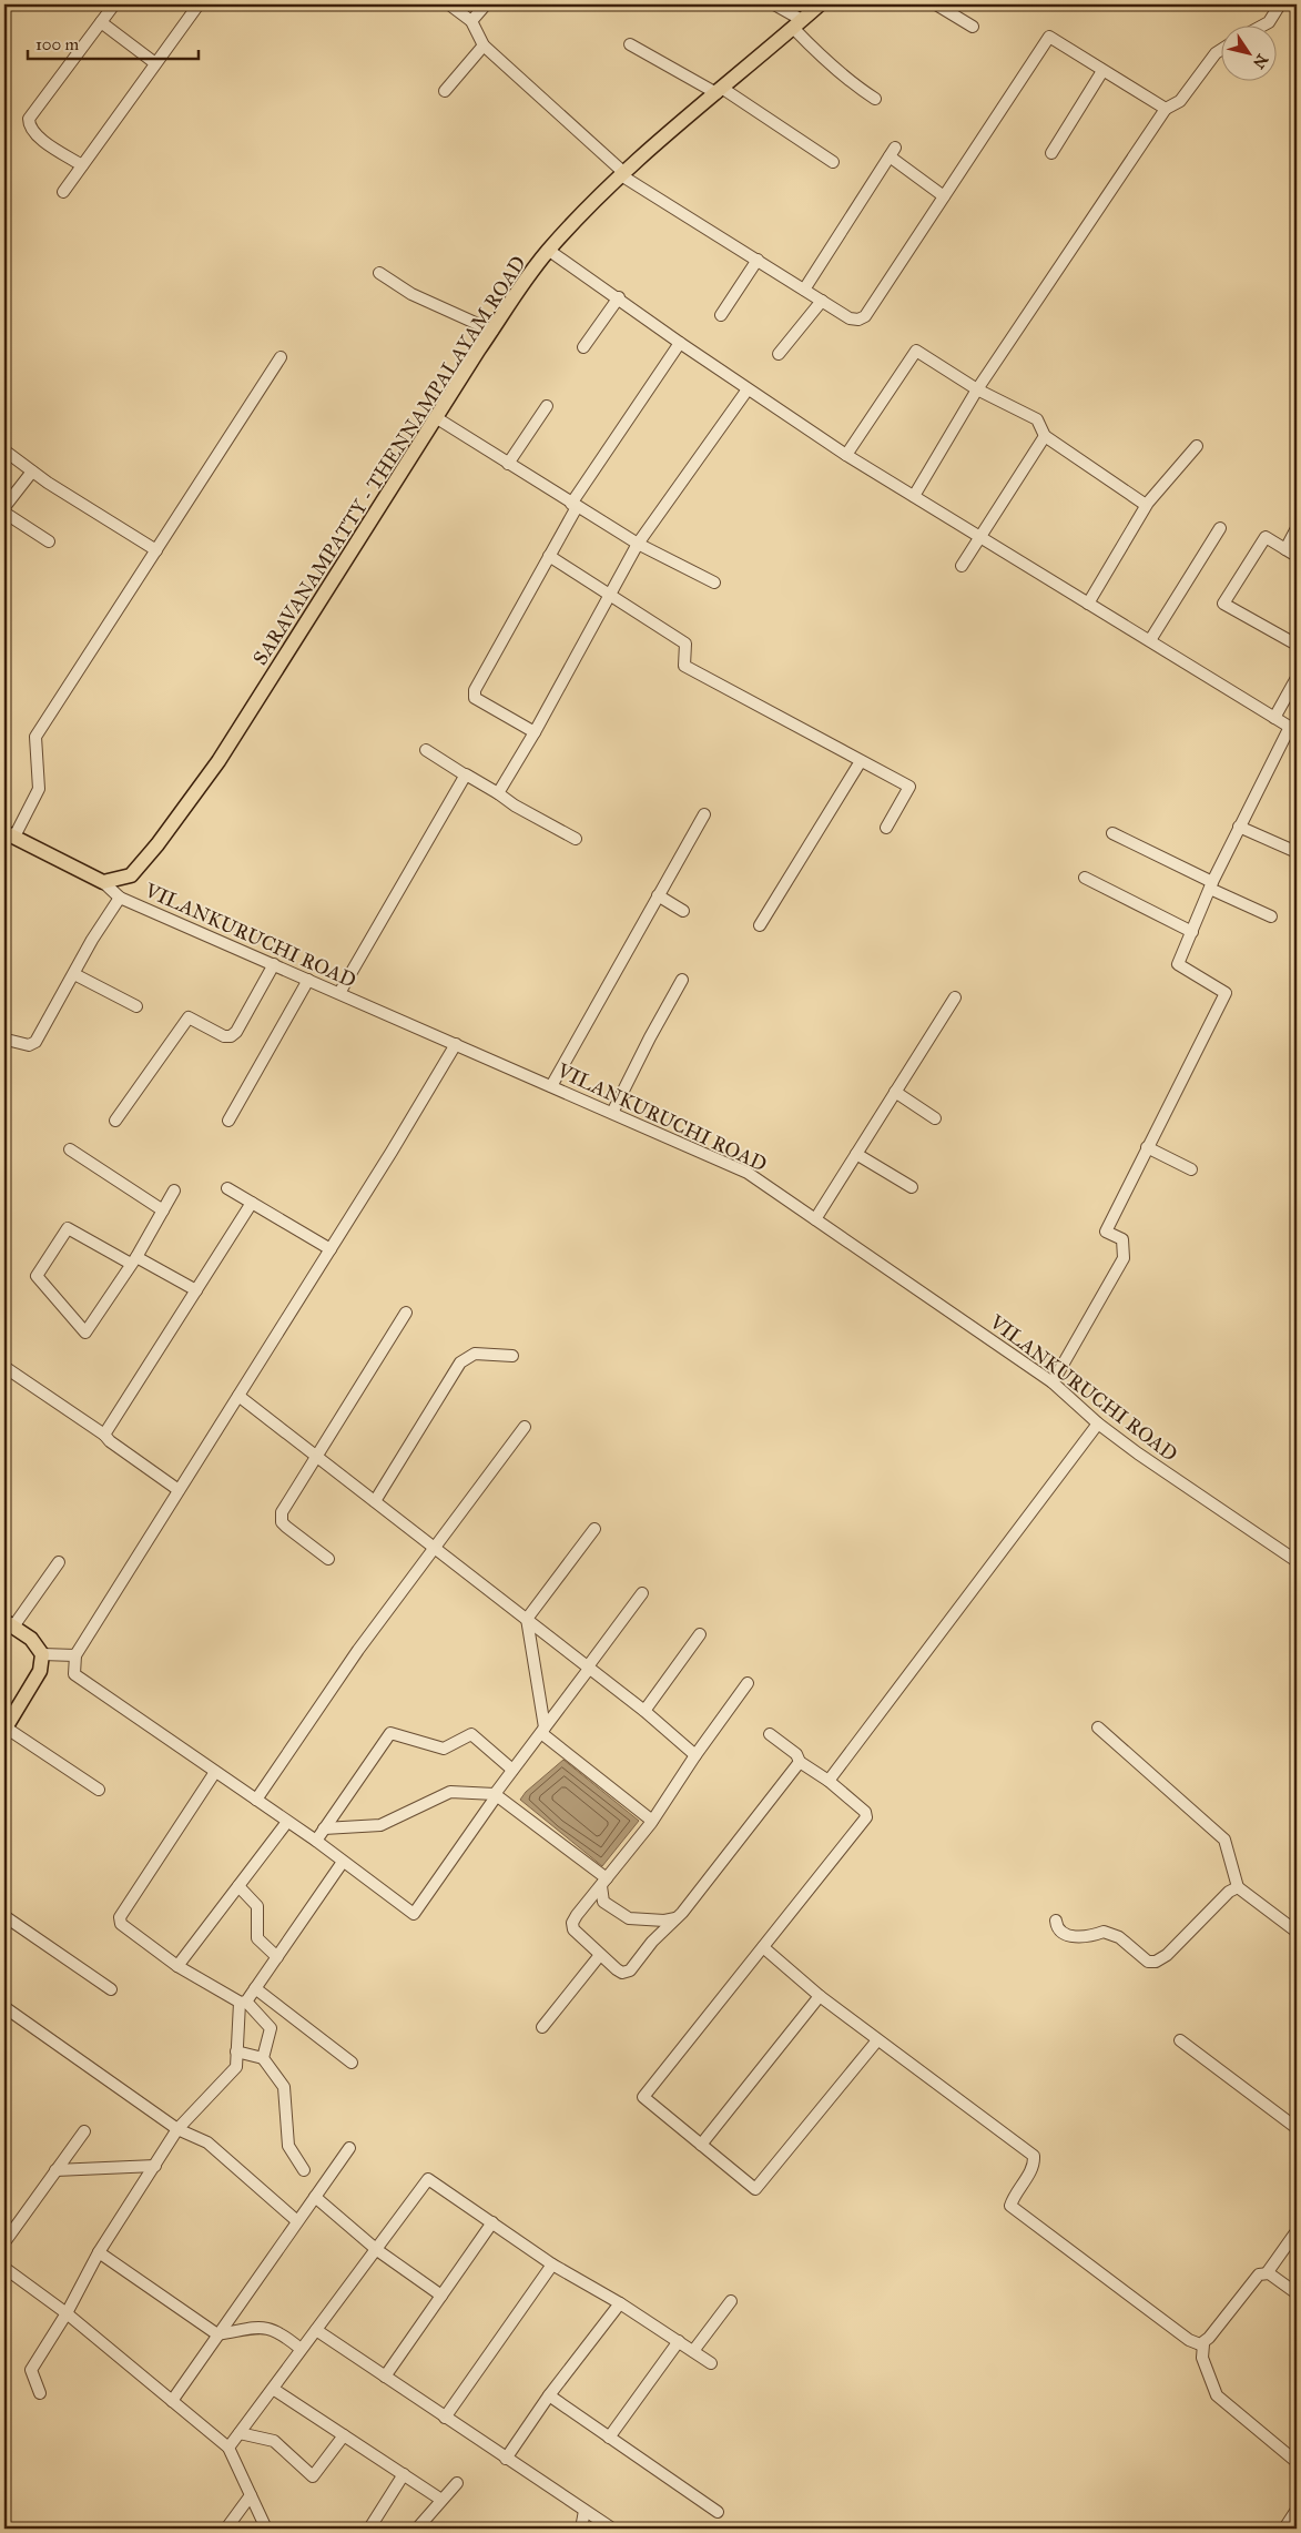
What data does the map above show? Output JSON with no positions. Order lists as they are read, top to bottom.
{
  "streets": {
    "main road": ["SARAVANAMPATTY - THENNAMPALAYAM ROAD"],
    "street": ["VILANKURUCHI ROAD"]
  },
  "crossings": [
    ["SARAVANAMPATTY - THENNAMPALAYAM ROAD", "VILANKURUCHI ROAD"]
  ],
  "scale_bar": "100 m",
  "north": "bottom right"
}
